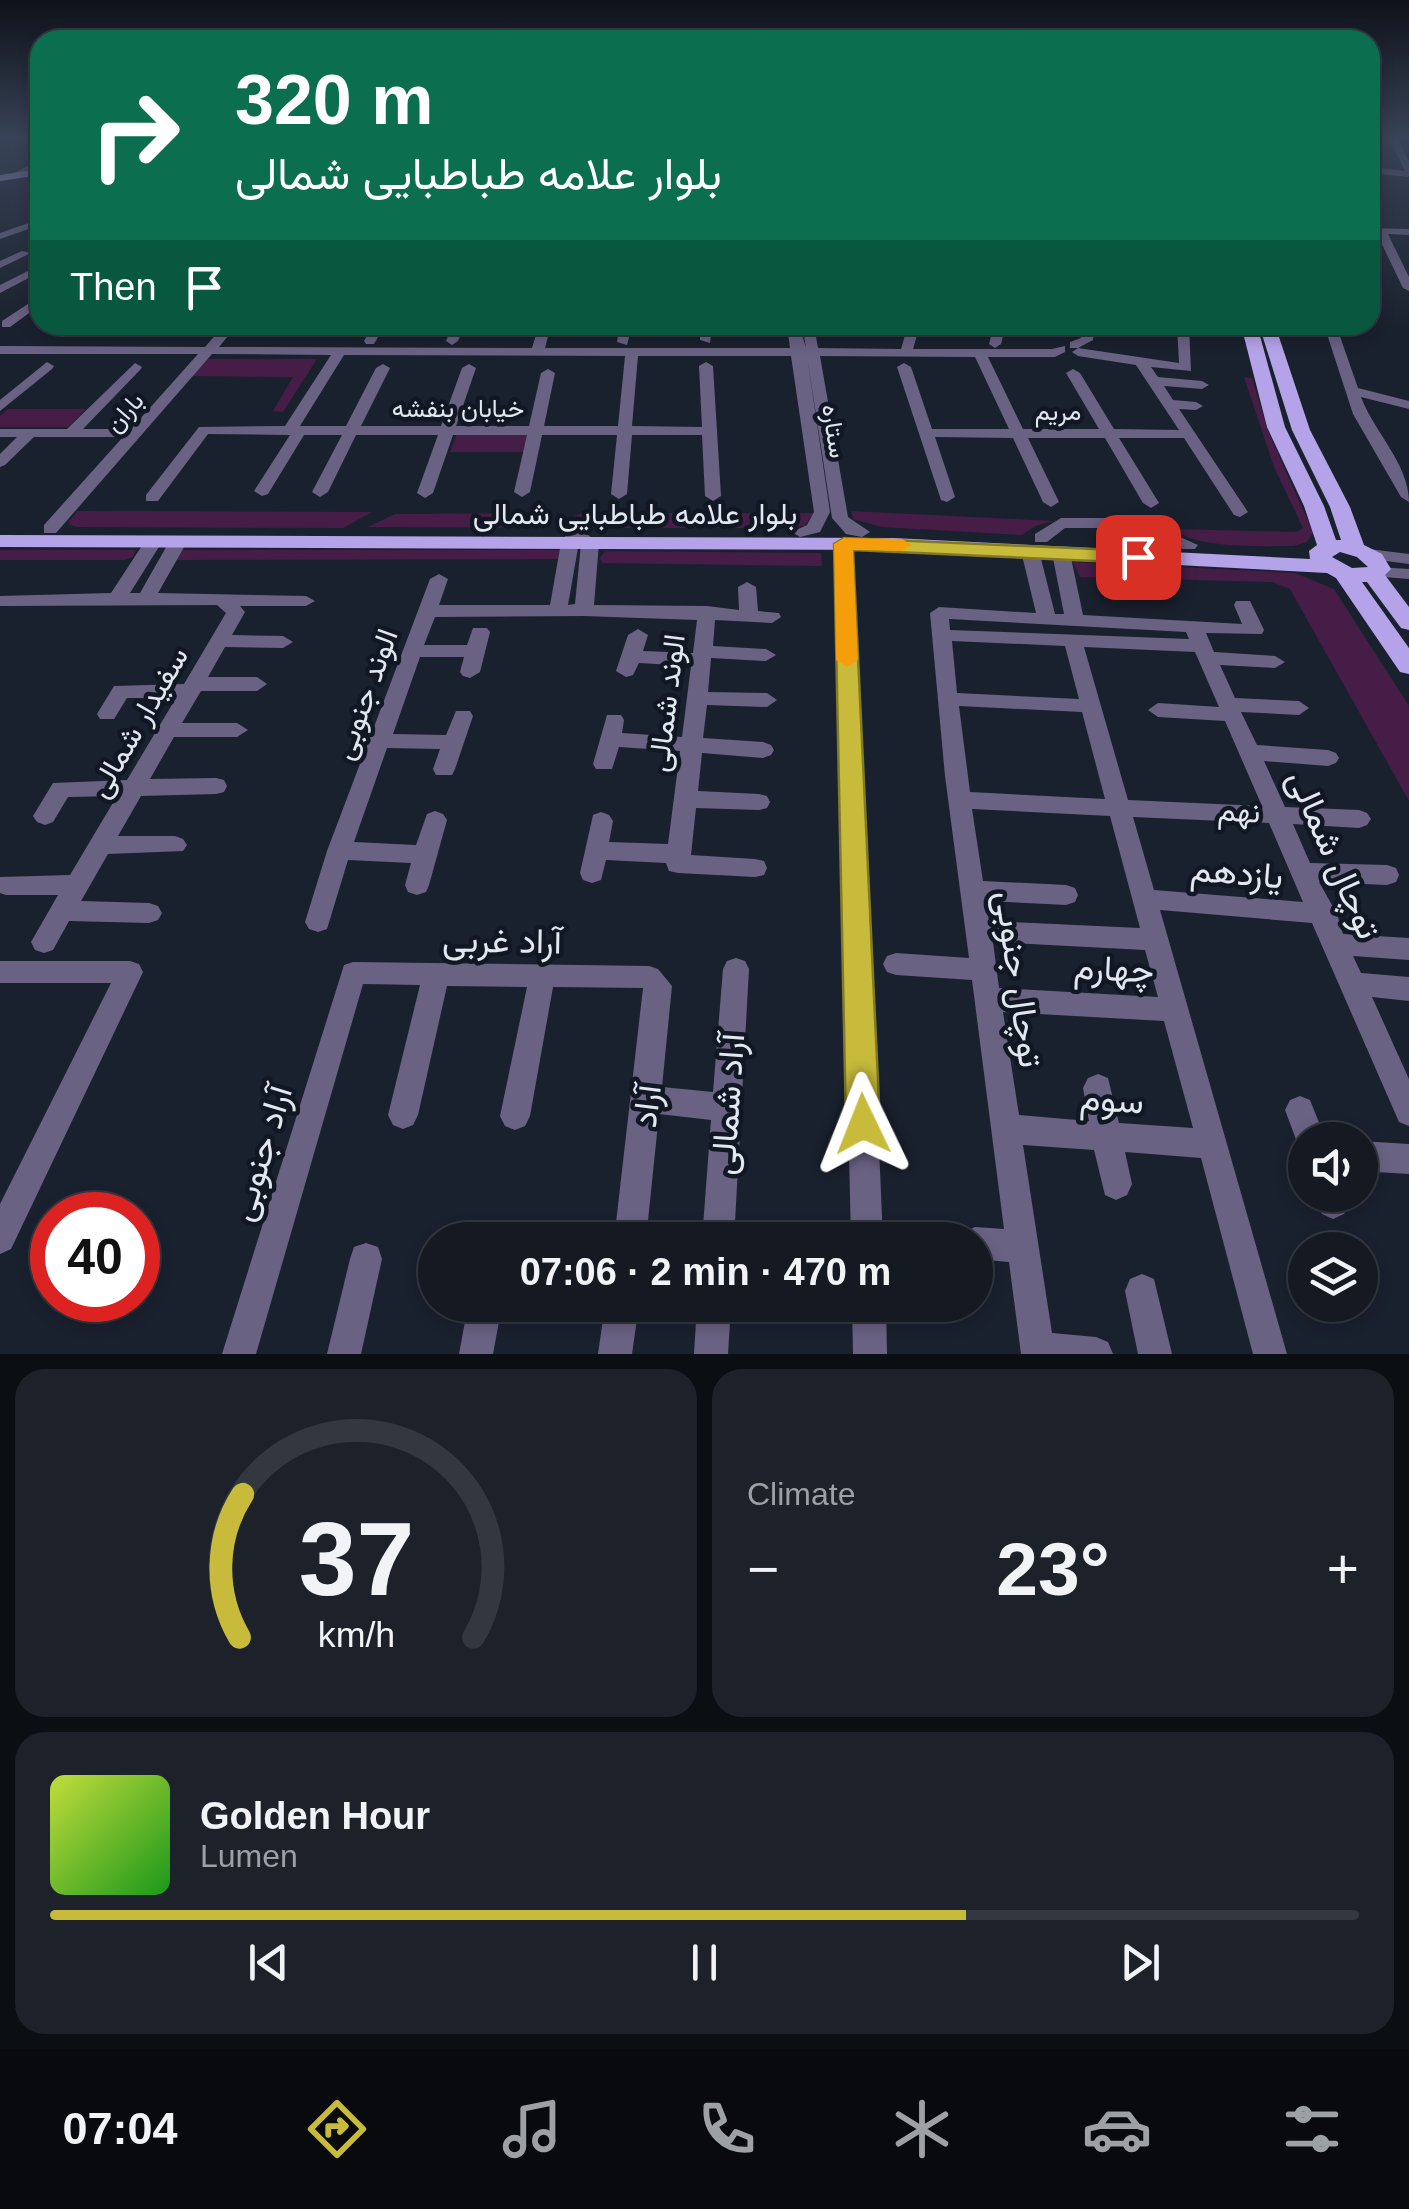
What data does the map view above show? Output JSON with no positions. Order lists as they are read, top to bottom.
{
  "streets": {
    "main road": ["بلوار علامه طباطبایی شمالی"],
    "street": [
      "خیابان بنفشه",
      "مریم",
      "باران",
      "ستاره",
      "الوند جنوبی",
      "الوند شمالی",
      "سفیدار شمالی",
      "نهم",
      "توچال شمالی",
      "یازدهم",
      "آراد غربی",
      "چهارم",
      "توچال جنوبی",
      "سوم",
      "آراد شمالی",
      "آراد",
      "آراد جنوبی"
    ]
  },
  "crossings": [
    ["باران", "بلوار علامه طباطبایی شمالی"],
    ["الوند جنوبی", "الوند شمالی"],
    ["نهم", "توچال شمالی"],
    ["توچال شمالی", "یازدهم"],
    ["آراد غربی", "آراد"],
    ["آراد غربی", "آراد جنوبی"],
    ["چهارم", "توچال جنوبی"],
    ["توچال جنوبی", "سوم"]
  ],
  "page": {
    "turn": ["320 m", "بلوار علامه طباطبایی شمالی"],
    "then": "Then",
    "limit": "40",
    "trip": "07:06 · 2 min · 470 m",
    "tile": "Climate",
    "heat": ["−", "23°", "+"],
    "song": ["Golden Hour", "Lumen"],
    "tabs": "07:04",
    "gauge": ["37", "km/h"]
  }
}
